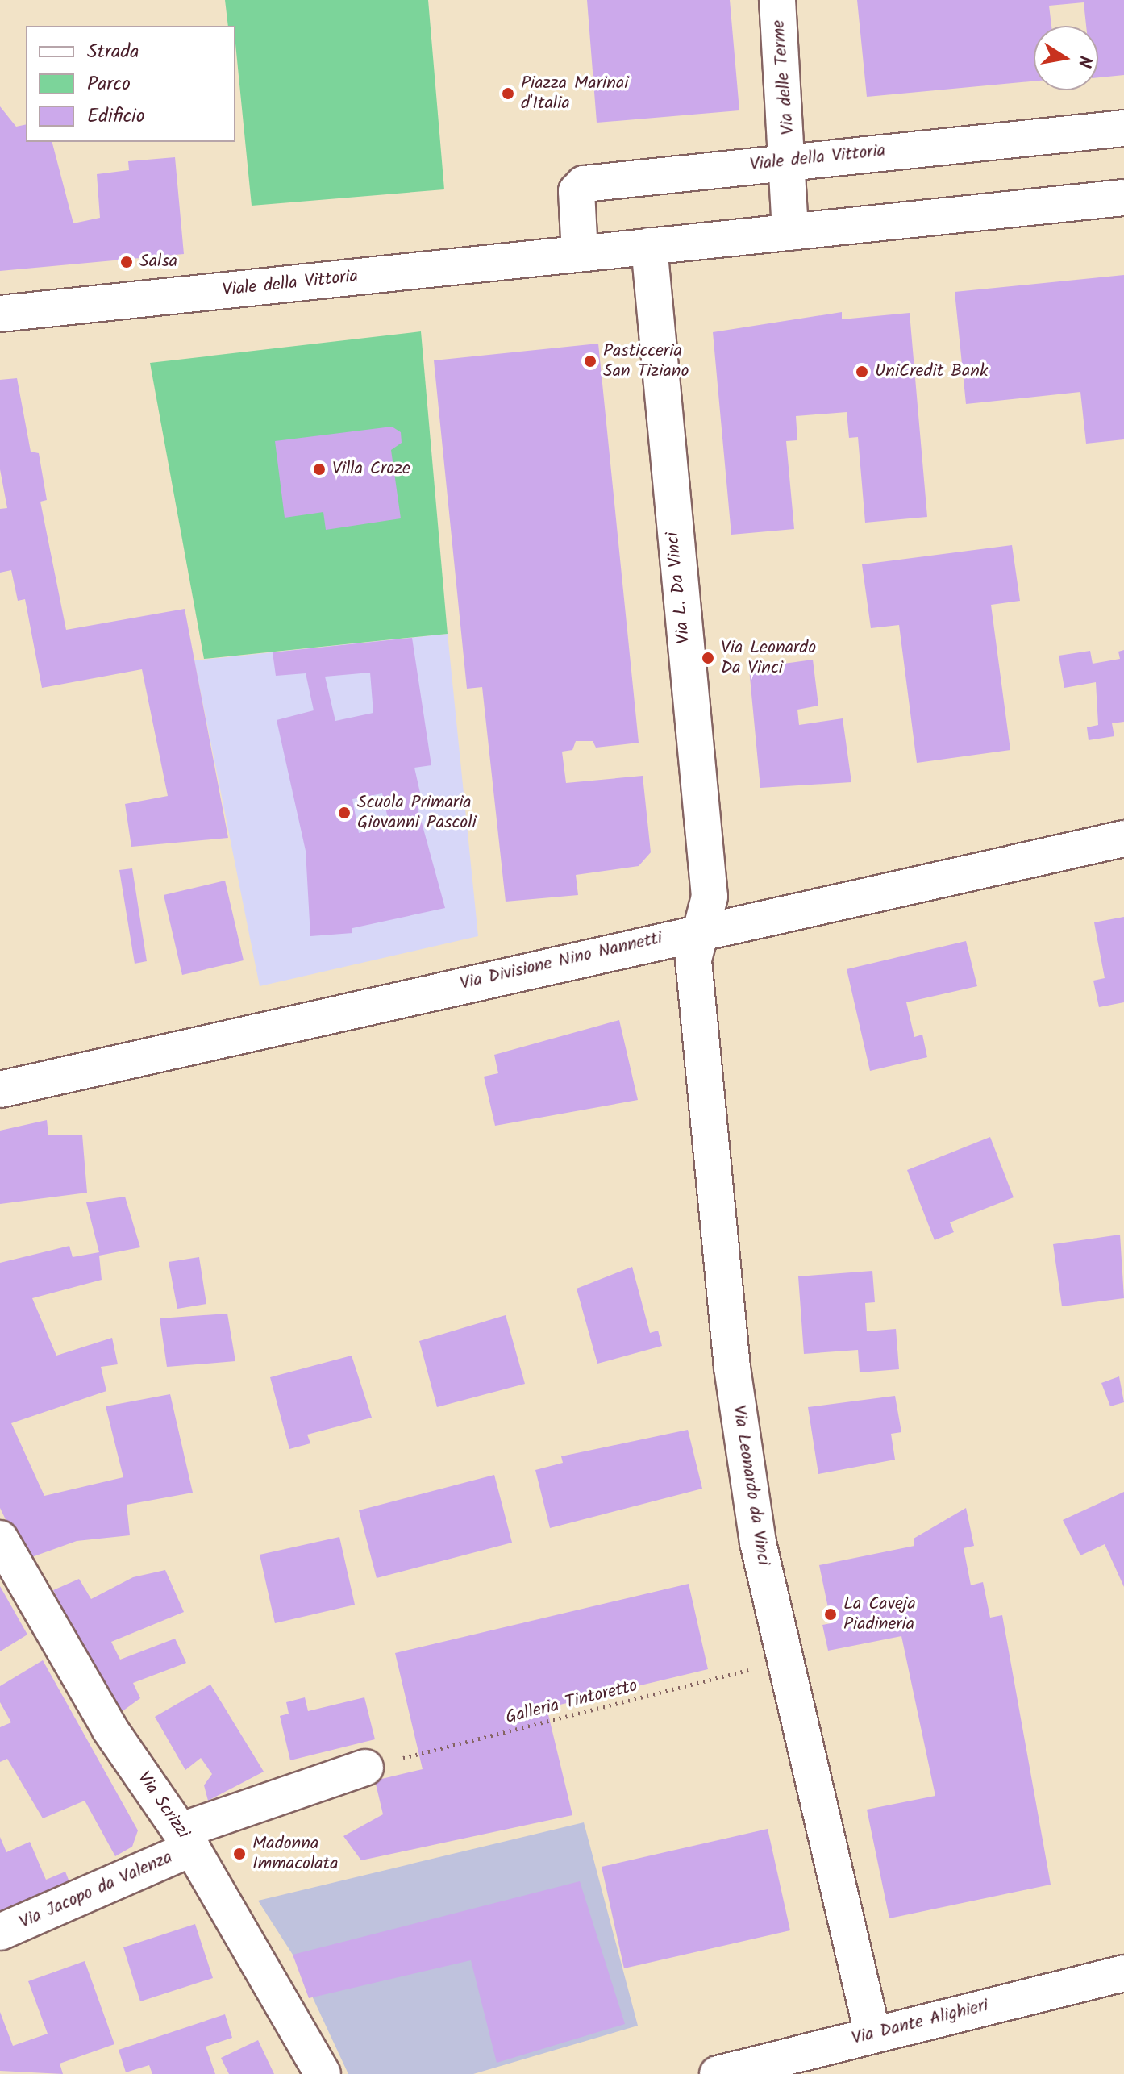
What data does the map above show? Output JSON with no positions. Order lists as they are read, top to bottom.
{
  "streets": {
    "street": [
      "Via delle Terme",
      "Viale della Vittoria",
      "Via L. Da Vinci",
      "Via Divisione Nino Nannetti",
      "Via Leonardo da Vinci",
      "Via Scrizzi",
      "Via Jacopo da Valenza",
      "Via Dante Alighieri"
    ],
    "path": ["Galleria Tintoretto"]
  },
  "crossings": [
    ["Via delle Terme", "Viale della Vittoria"],
    ["Viale della Vittoria", "Via L. Da Vinci"],
    ["Via L. Da Vinci", "Via Divisione Nino Nannetti"],
    ["Via L. Da Vinci", "Via Leonardo da Vinci"],
    ["Via Divisione Nino Nannetti", "Via Leonardo da Vinci"],
    ["Via Leonardo da Vinci", "Galleria Tintoretto"],
    ["Via Leonardo da Vinci", "Via Dante Alighieri"],
    ["Galleria Tintoretto", "Via Jacopo da Valenza"],
    ["Via Scrizzi", "Via Jacopo da Valenza"]
  ],
  "places": [
    "Piazza Marinai d'Italia",
    "Salsa",
    "Pasticceria San Tiziano",
    "UniCredit Bank",
    "Villa Croze",
    "Via Leonardo Da Vinci",
    "Scuola Primaria Giovanni Pascoli",
    "La Caveja Piadineria",
    "Madonna Immacolata"
  ],
  "legend": ["Strada", "Parco", "Edificio"],
  "north": "right"
}
